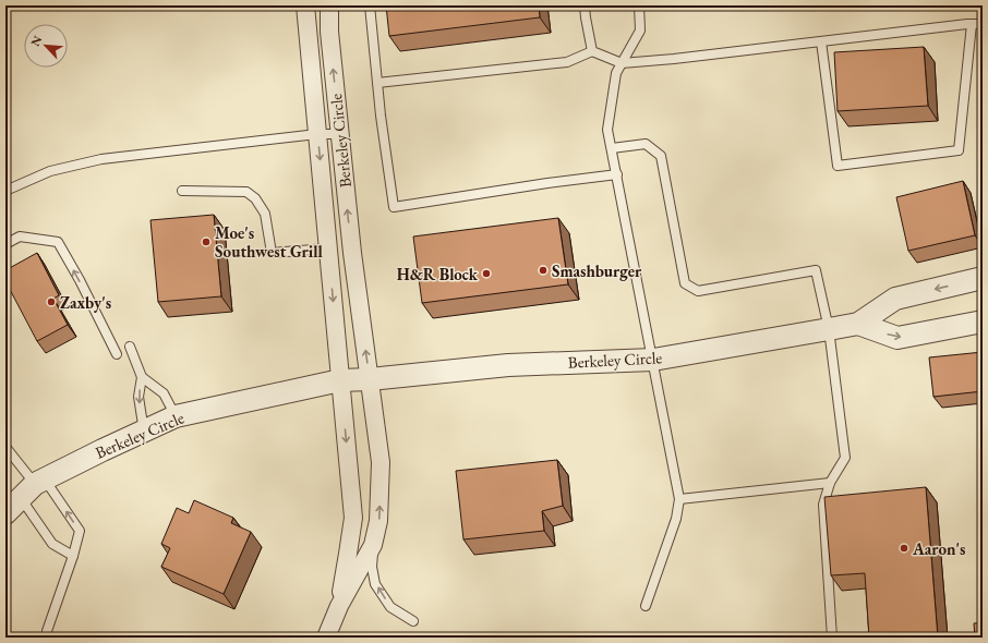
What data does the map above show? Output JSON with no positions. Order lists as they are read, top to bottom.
{
  "streets": {
    "street": ["Berkeley Circle"]
  },
  "places": [
    "Moe's Southwest Grill",
    "Smashburger",
    "H&R Block",
    "Zaxby's",
    "Aaron's"
  ],
  "north": "top left"
}
